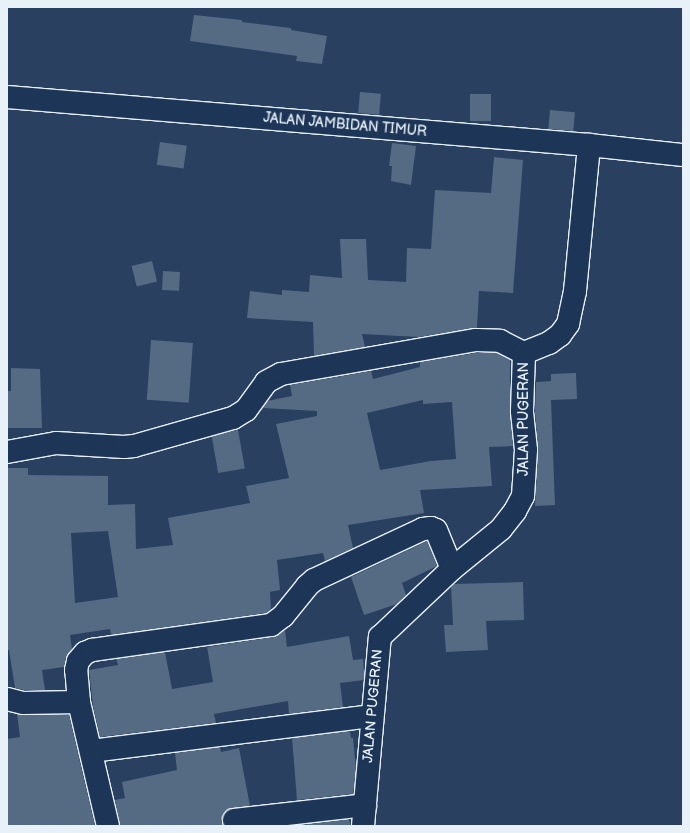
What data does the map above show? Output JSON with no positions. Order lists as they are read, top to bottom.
{
  "streets": {
    "street": ["JALAN JAMBIDAN TIMUR", "JALAN PUGERAN"]
  },
  "crossings": [
    ["JALAN JAMBIDAN TIMUR", "JALAN PUGERAN"]
  ]
}
